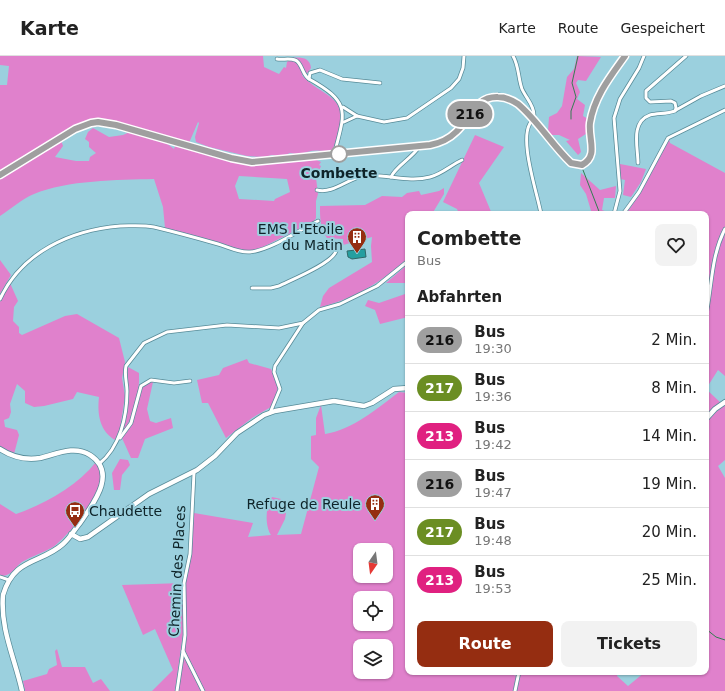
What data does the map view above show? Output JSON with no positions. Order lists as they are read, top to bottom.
{
  "streets": {
    "street": ["Chemin des Places"]
  },
  "places": {
    "other": ["Combette"],
    "building": ["EMS L'Etoile du Matin", "Refuge de Reule"],
    "bus stop": ["Chaudette"]
  },
  "lines": ["bus line 216"],
  "north": "bottom",
  "page": {
    "header": "Karte",
    "nav": ["Karte", "Route", "Gespeichert"],
    "on_map": "216",
    "heading": [
      ["Combette", "Bus"],
      "Abfahrten"
    ],
    "list": [
      {
        "mark": "216",
        "name": "Bus",
        "note": "19:30",
        "value": "2 Min."
      },
      {
        "mark": "217",
        "name": "Bus",
        "note": "19:36",
        "value": "8 Min."
      },
      {
        "mark": "213",
        "name": "Bus",
        "note": "19:42",
        "value": "14 Min."
      },
      {
        "mark": "216",
        "name": "Bus",
        "note": "19:47",
        "value": "19 Min."
      },
      {
        "mark": "217",
        "name": "Bus",
        "note": "19:48",
        "value": "20 Min."
      },
      {
        "mark": "213",
        "name": "Bus",
        "note": "19:53",
        "value": "25 Min."
      }
    ],
    "buttons": ["Route", "Tickets"]
  }
}
